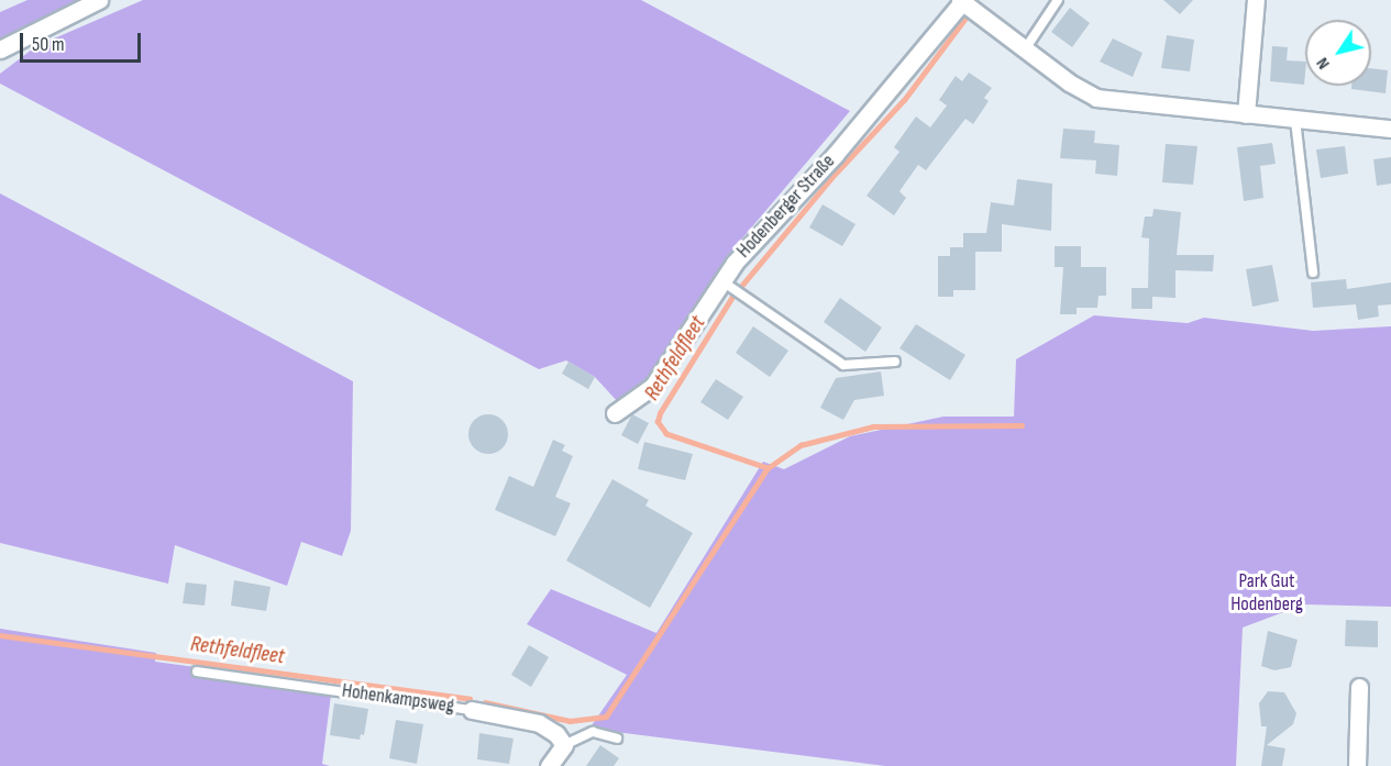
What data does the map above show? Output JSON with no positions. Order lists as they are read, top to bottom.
{
  "streets": {
    "street": ["Hodenberger Straße", "Hohenkampsweg"]
  },
  "water": ["Rethfeldfleet"],
  "parks": ["Park Gut Hodenberg"],
  "scale_bar": "50 m",
  "north": "bottom left"
}
